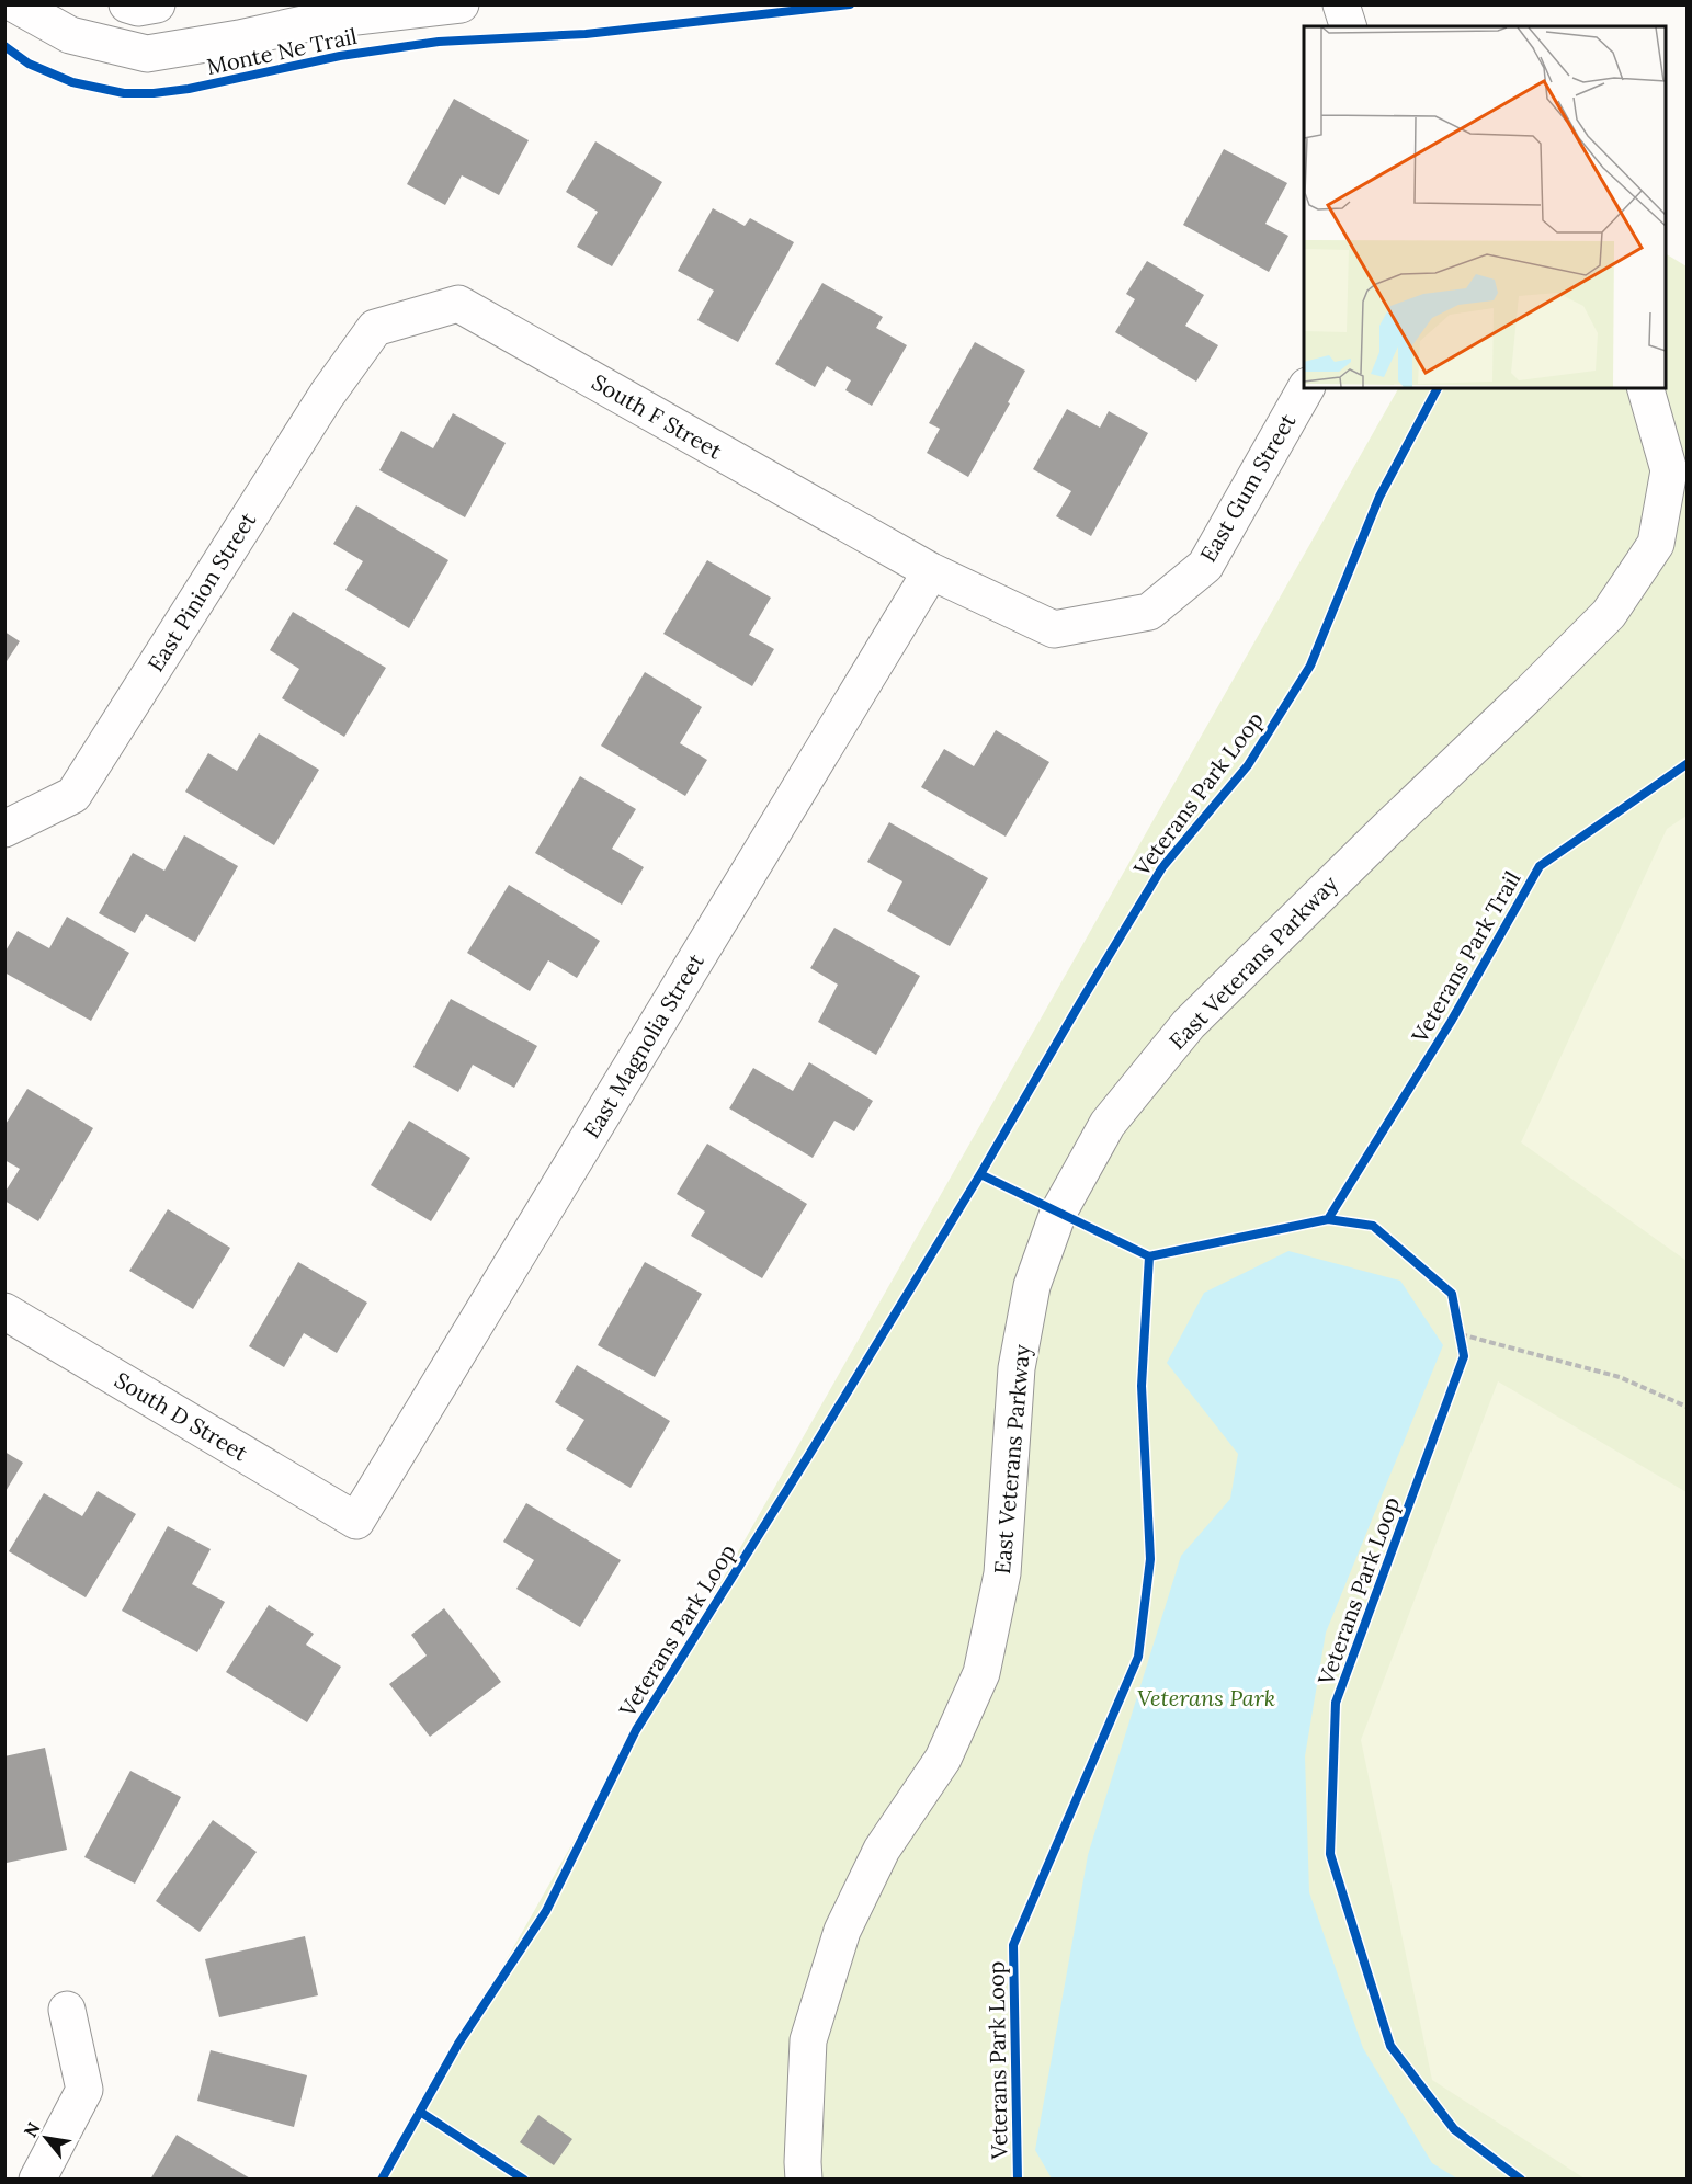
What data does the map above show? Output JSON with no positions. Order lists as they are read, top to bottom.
{
  "streets": {
    "street": [
      "South F Street",
      "East Gum Street",
      "East Pinion Street",
      "East Veterans Parkway",
      "East Magnolia Street",
      "South D Street"
    ],
    "cycle path": ["Monte Ne Trail", "Veterans Park Loop", "Veterans Park Trail"]
  },
  "crossings": [
    ["South F Street", "East Gum Street"],
    ["South F Street", "East Pinion Street"],
    ["South F Street", "East Magnolia Street"],
    ["East Gum Street", "East Magnolia Street"],
    ["East Magnolia Street", "South D Street"]
  ],
  "parks": ["Veterans Park"],
  "north": "top left"
}
